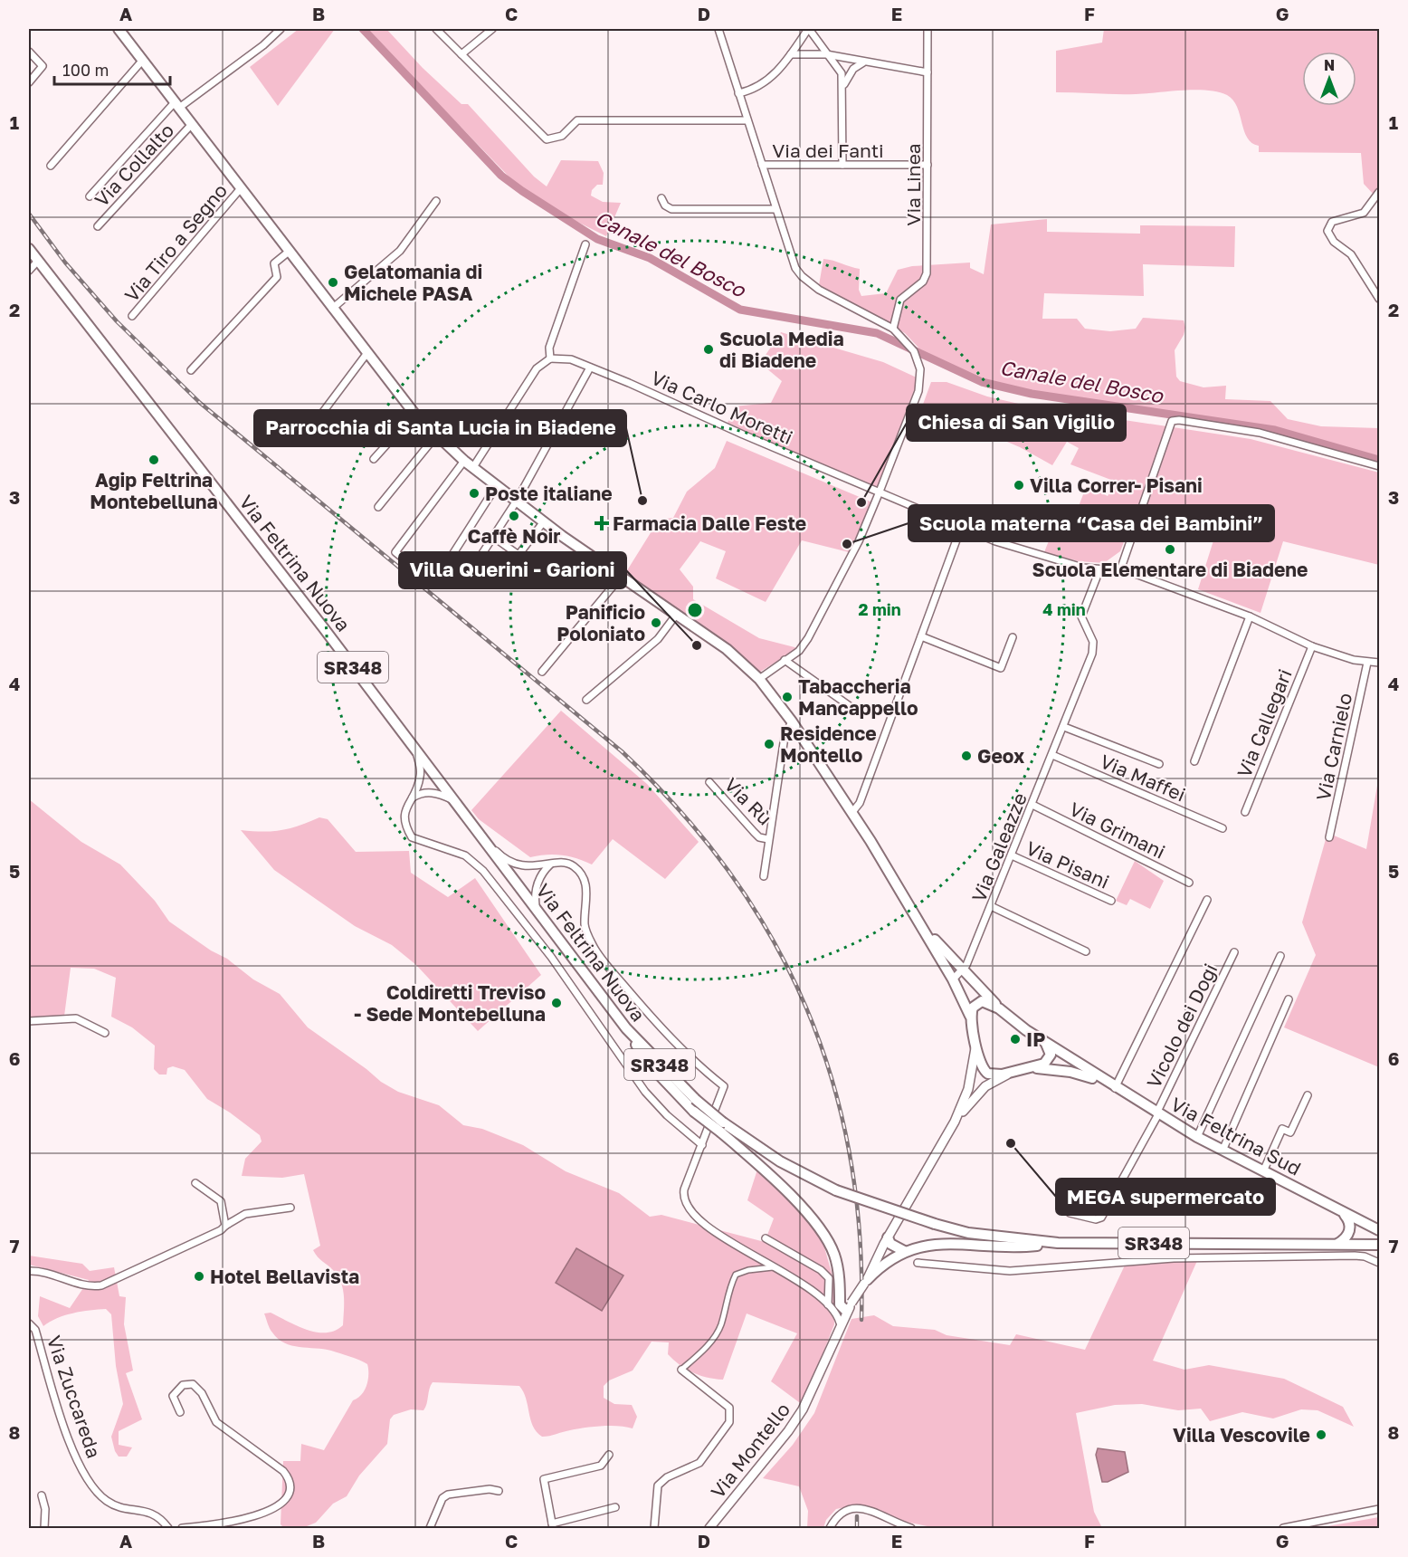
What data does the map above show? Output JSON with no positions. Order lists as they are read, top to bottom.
{
  "streets": {
    "main road": ["Via Feltrina Nuova", "SR348", "Via Feltrina Sud"],
    "street": [
      "Via dei Fanti",
      "Via Collalto",
      "Via Linea",
      "Via Tiro a Segno",
      "Via Carlo Moretti",
      "Via Callegari",
      "Via Carnielo",
      "Via Maffei",
      "Via Rù",
      "Via Grimani",
      "Via Galeazze",
      "Via Pisani",
      "Vicolo dei Dogi",
      "Via Zuccareda",
      "Via Montello"
    ]
  },
  "crossings": [
    ["Via dei Fanti", "Via Linea"],
    ["Via Carlo Moretti", "Via Callegari"],
    ["Via Carlo Moretti", "Via Carnielo"],
    ["Via Carlo Moretti", "Via Galeazze"],
    ["Via Maffei", "Via Galeazze"],
    ["Via Grimani", "Via Galeazze"],
    ["Via Galeazze", "Via Pisani"],
    ["Vicolo dei Dogi", "Via Feltrina Sud"]
  ],
  "water": ["Canale del Bosco"],
  "places": {
    "other": [
      "Gelatomania di Michele PASA",
      "Scuola Media di Biadene",
      "Agip Feltrina Montebelluna",
      "Villa Correr- Pisani",
      "Poste italiane",
      "Parrocchia di Santa Lucia in Biadene",
      "Chiesa di San Vigilio",
      "Caffè Noir",
      "Scuola materna “Casa dei Bambini”",
      "Scuola Elementare di Biadene",
      "Panificio Poloniato",
      "Villa Querini - Garioni",
      "Tabaccheria Mancappello",
      "Residence Montello",
      "Geox",
      "Coldiretti Treviso - Sede Montebelluna",
      "IP",
      "MEGA supermercato",
      "Hotel Bellavista",
      "Villa Vescovile"
    ],
    "health": ["Farmacia Dalle Feste"]
  },
  "scale_bar": "100 m",
  "north": "top",
  "grid": {
    "columns": [
      "A",
      "B",
      "C",
      "D",
      "E",
      "F",
      "G"
    ],
    "rows": [
      "1",
      "2",
      "3",
      "4",
      "5",
      "6",
      "7",
      "8"
    ]
  },
  "rings": ["2 min", "4 min"]
}
